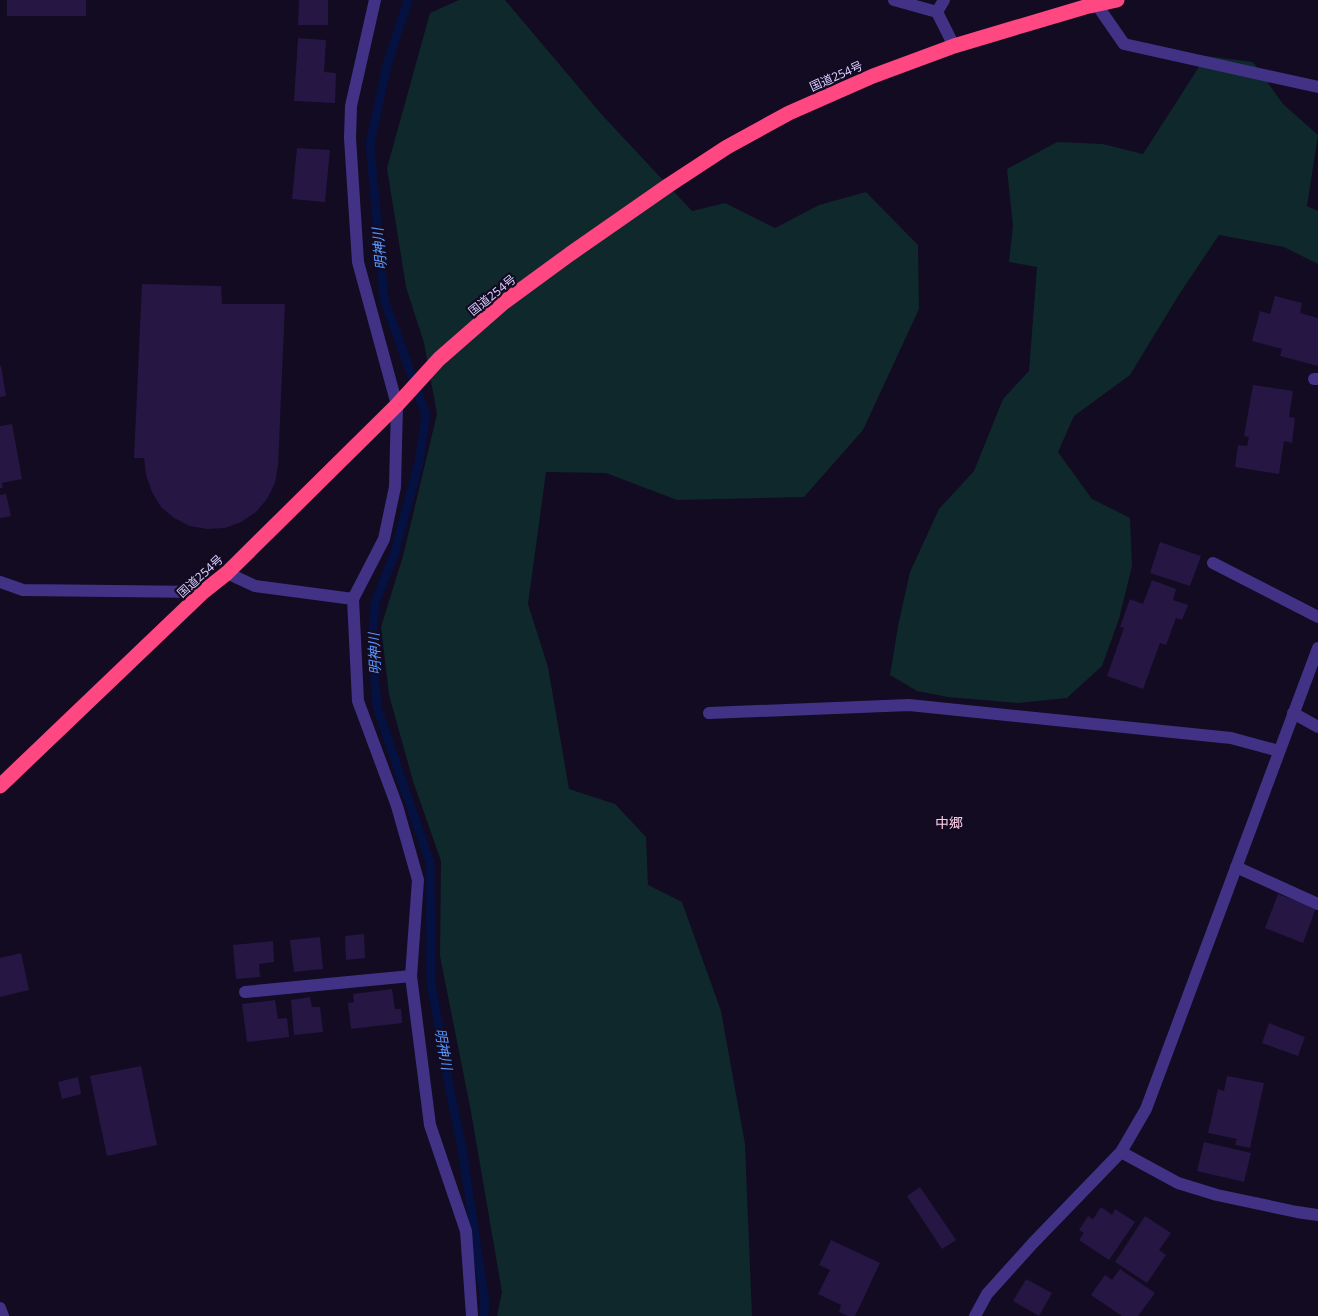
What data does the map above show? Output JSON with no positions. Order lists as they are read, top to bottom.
{
  "streets": {
    "highway": ["国道254号"]
  },
  "districts": ["中郷"],
  "water": ["明神川"]
}
